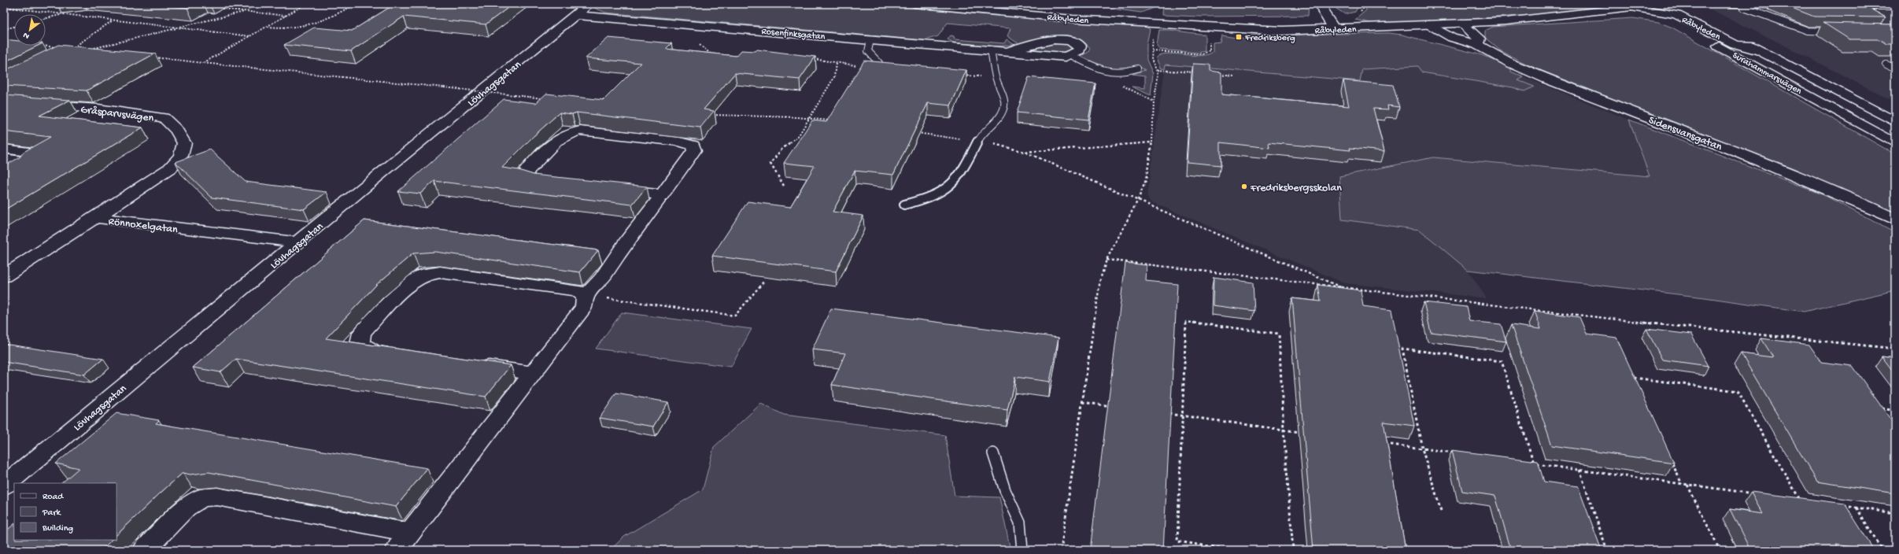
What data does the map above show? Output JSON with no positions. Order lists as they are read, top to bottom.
{
  "streets": {
    "street": [
      "Råbyleden",
      "Rosenfinksgatan",
      "Surahammarsvägen",
      "Lövhagsgatan",
      "Gråsparvsvägen",
      "Sidensvansgatan",
      "Rönnoxelgatan"
    ]
  },
  "crossings": [
    ["Råbyleden", "Surahammarsvägen"],
    ["Råbyleden", "Sidensvansgatan"],
    ["Rosenfinksgatan", "Lövhagsgatan"],
    ["Lövhagsgatan", "Rönnoxelgatan"],
    ["Gråsparvsvägen", "Rönnoxelgatan"]
  ],
  "places": {
    "transit": ["Fredriksberg"],
    "other": ["Fredriksbergsskolan"]
  },
  "legend": ["Road", "Park", "Building"],
  "north": "bottom left"
}
